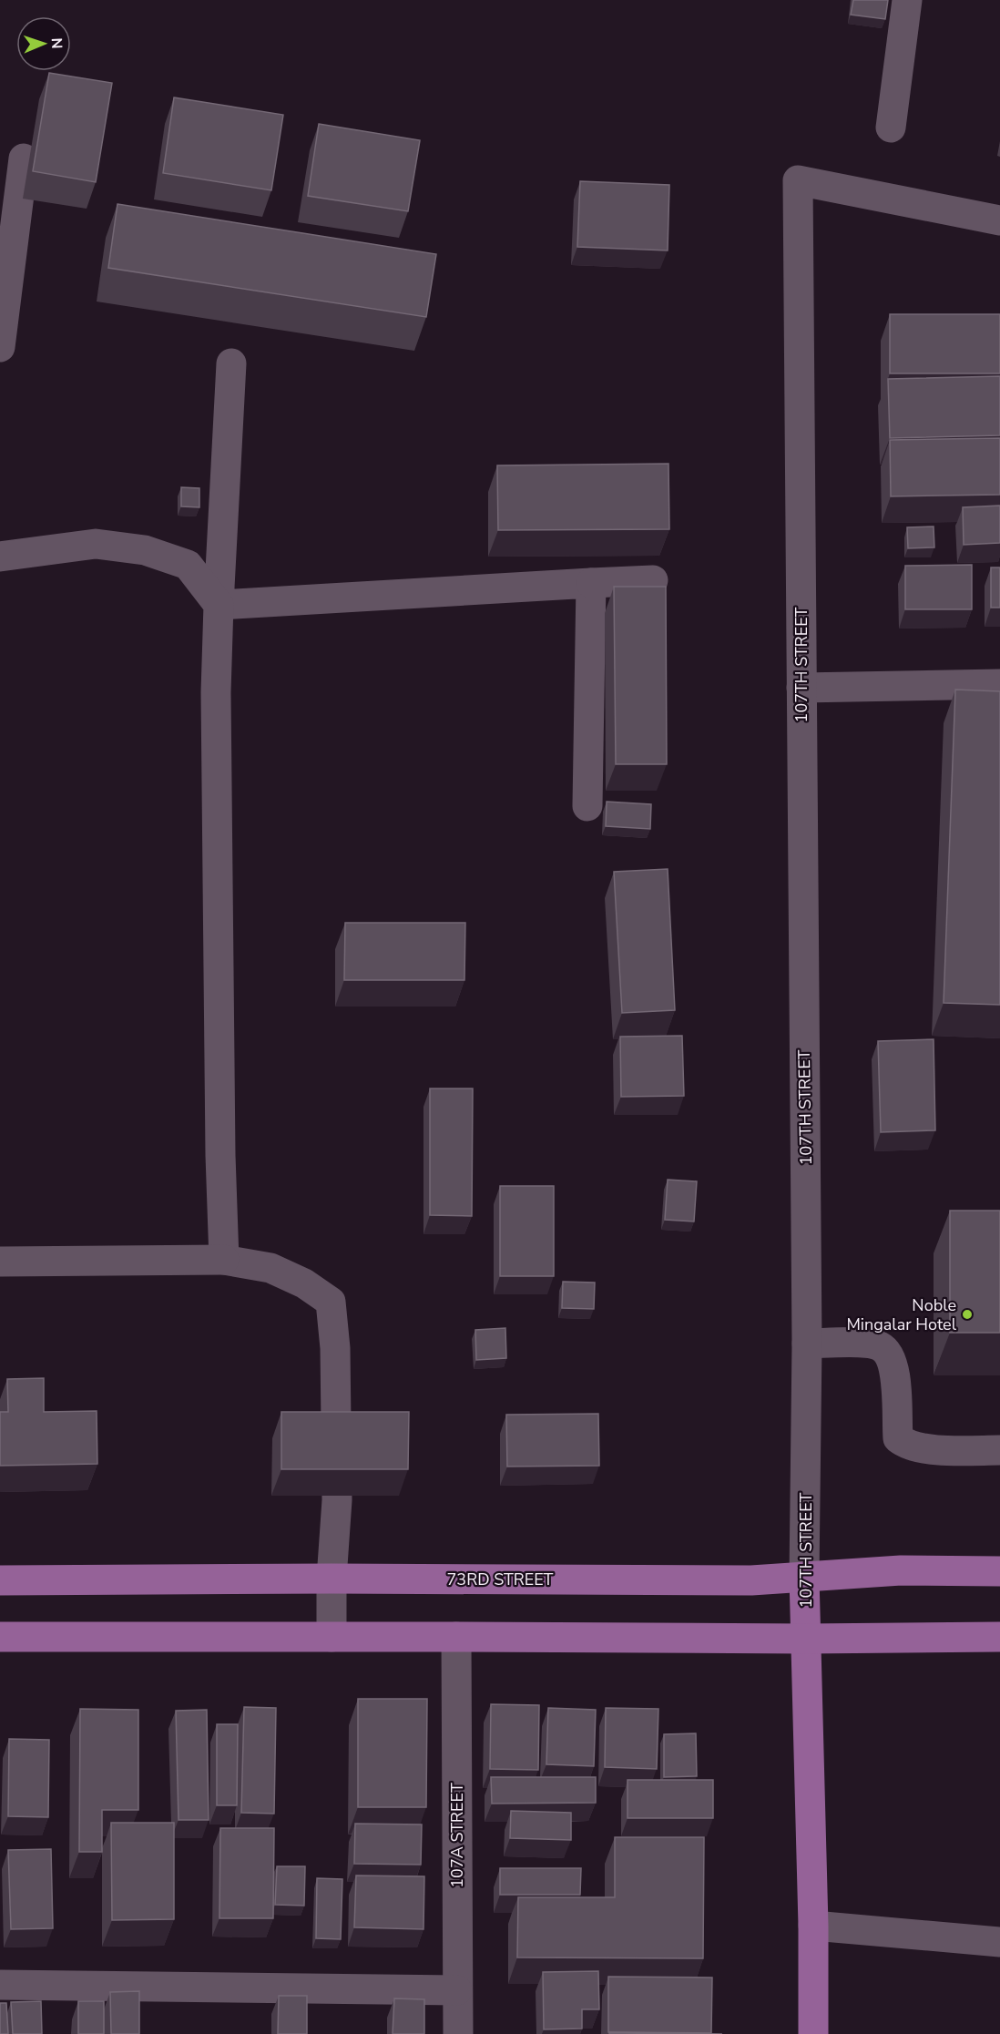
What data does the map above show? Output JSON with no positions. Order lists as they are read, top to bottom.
{
  "streets": {
    "main road": ["107TH STREET", "73RD STREET"],
    "street": ["107A STREET"]
  },
  "crossings": [
    ["107TH STREET", "73RD STREET"]
  ],
  "places": ["Noble Mingalar Hotel"],
  "north": "right"
}
